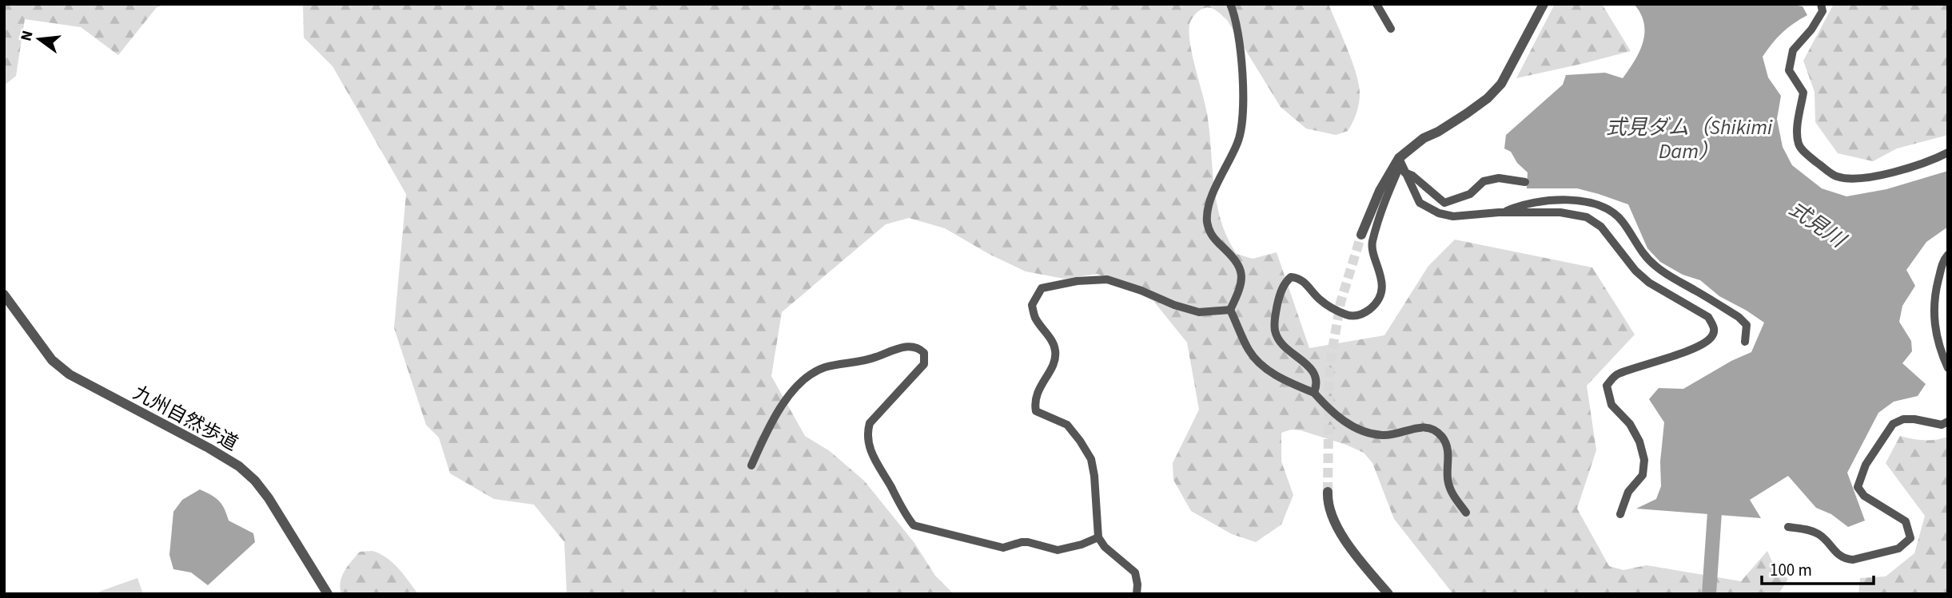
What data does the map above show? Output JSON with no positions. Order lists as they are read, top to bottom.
{
  "streets": {
    "street": ["九州自然歩道"]
  },
  "water": ["式見ダム（Shikimi Dam）", "式見川"],
  "scale_bar": "100 m",
  "north": "left"
}
